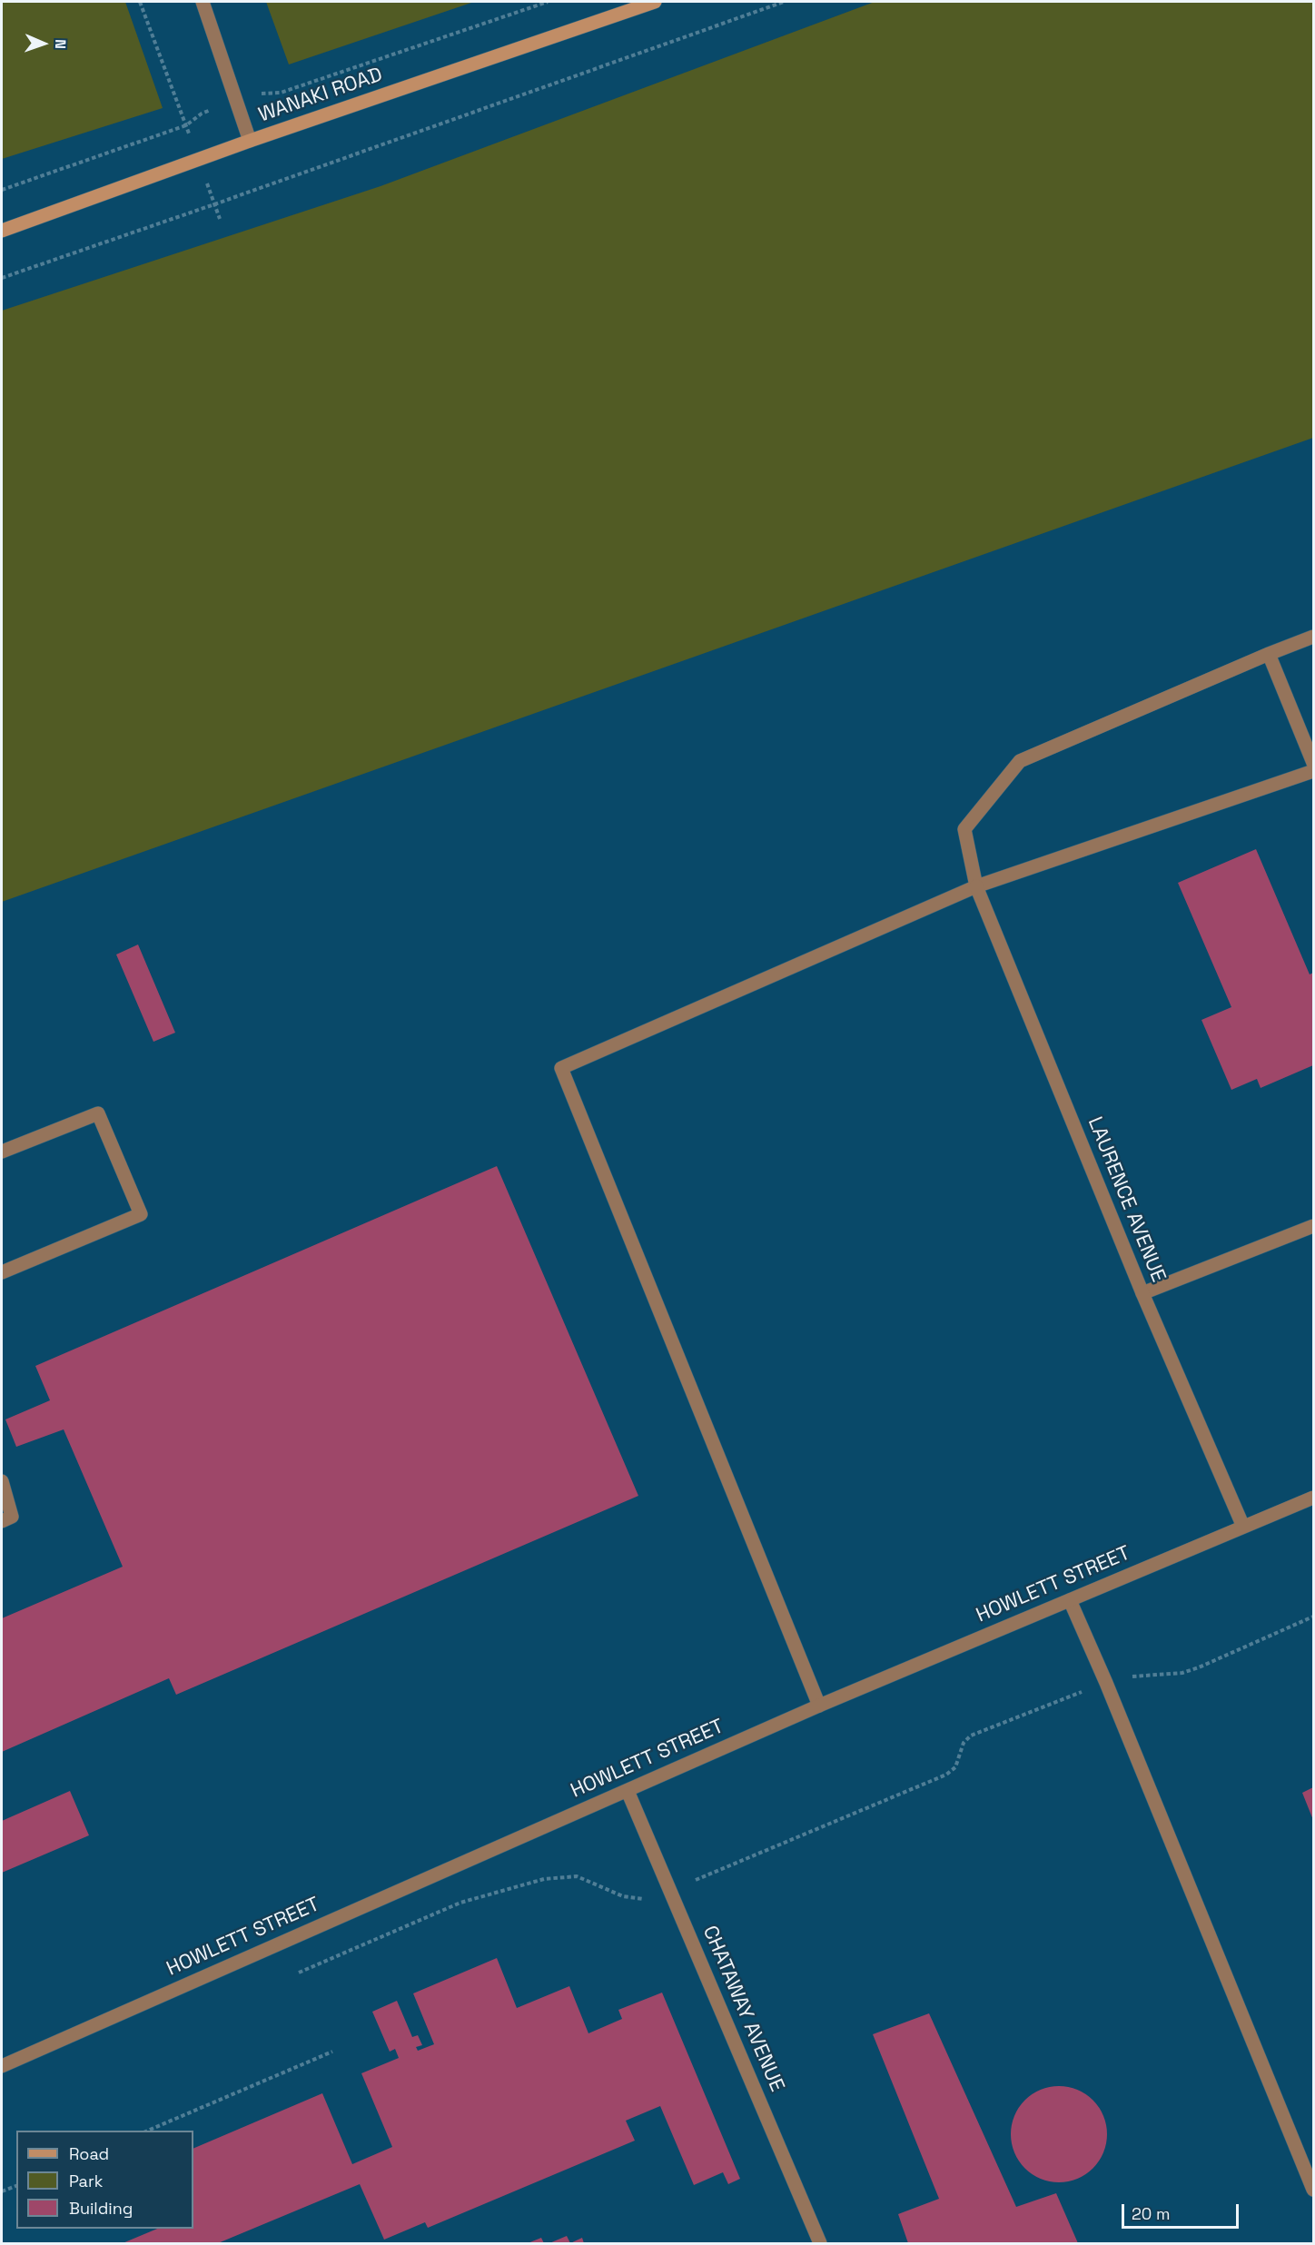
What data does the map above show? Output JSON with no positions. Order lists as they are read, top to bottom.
{
  "streets": {
    "street": [
      "WANAKI ROAD",
      "LAURENCE AVENUE",
      "HOWLETT STREET",
      "CHATAWAY AVENUE"
    ]
  },
  "crossings": [
    ["LAURENCE AVENUE", "HOWLETT STREET"],
    ["HOWLETT STREET", "CHATAWAY AVENUE"]
  ],
  "legend": ["Road", "Park", "Building"],
  "scale_bar": "20 m",
  "north": "right"
}
